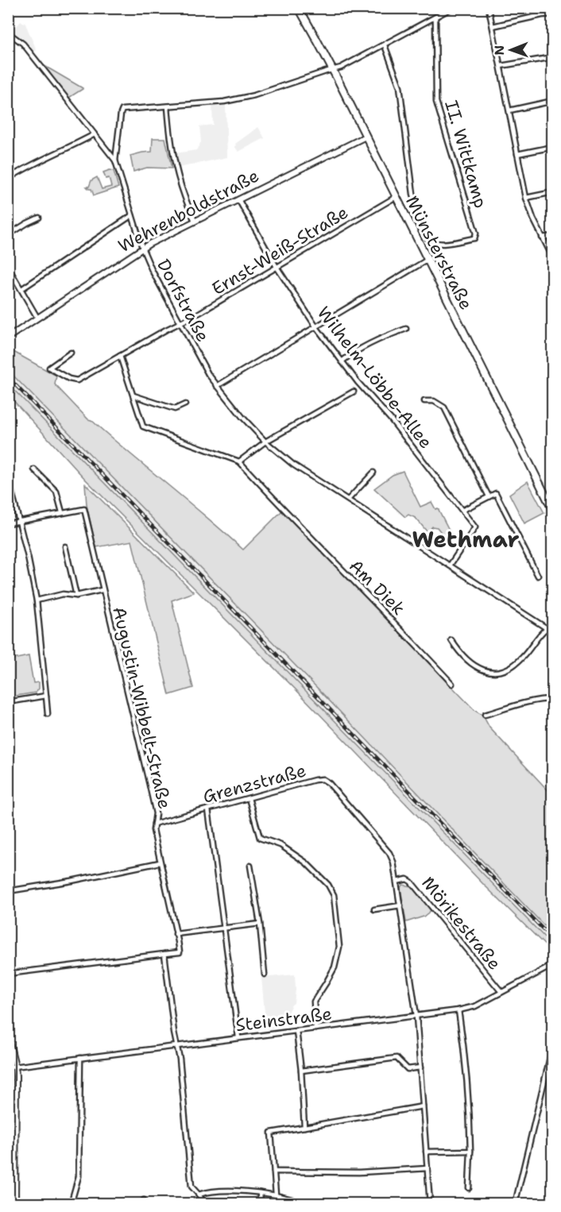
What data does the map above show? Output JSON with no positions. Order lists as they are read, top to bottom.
{
  "streets": {
    "main road": ["Münsterstraße"],
    "street": [
      "II. Wittkamp",
      "Wehrenboldstraße",
      "Ernst-Weiß-Straße",
      "Dorfstraße",
      "Wilhelm-Löbbe-Allee",
      "Am Diek",
      "Augustin-Wibbelt-Straße",
      "Grenzstraße",
      "Mörikestraße",
      "Steinstraße"
    ]
  },
  "crossings": [
    ["Wehrenboldstraße", "Münsterstraße"],
    ["Wehrenboldstraße", "Dorfstraße"],
    ["Wehrenboldstraße", "Wilhelm-Löbbe-Allee"],
    ["Ernst-Weiß-Straße", "Münsterstraße"],
    ["Ernst-Weiß-Straße", "Dorfstraße"],
    ["Ernst-Weiß-Straße", "Wilhelm-Löbbe-Allee"],
    ["Dorfstraße", "Wilhelm-Löbbe-Allee"],
    ["Augustin-Wibbelt-Straße", "Grenzstraße"],
    ["Grenzstraße", "Mörikestraße"],
    ["Grenzstraße", "Steinstraße"],
    ["Mörikestraße", "Steinstraße"]
  ],
  "districts": ["Wethmar"],
  "north": "left"
}
